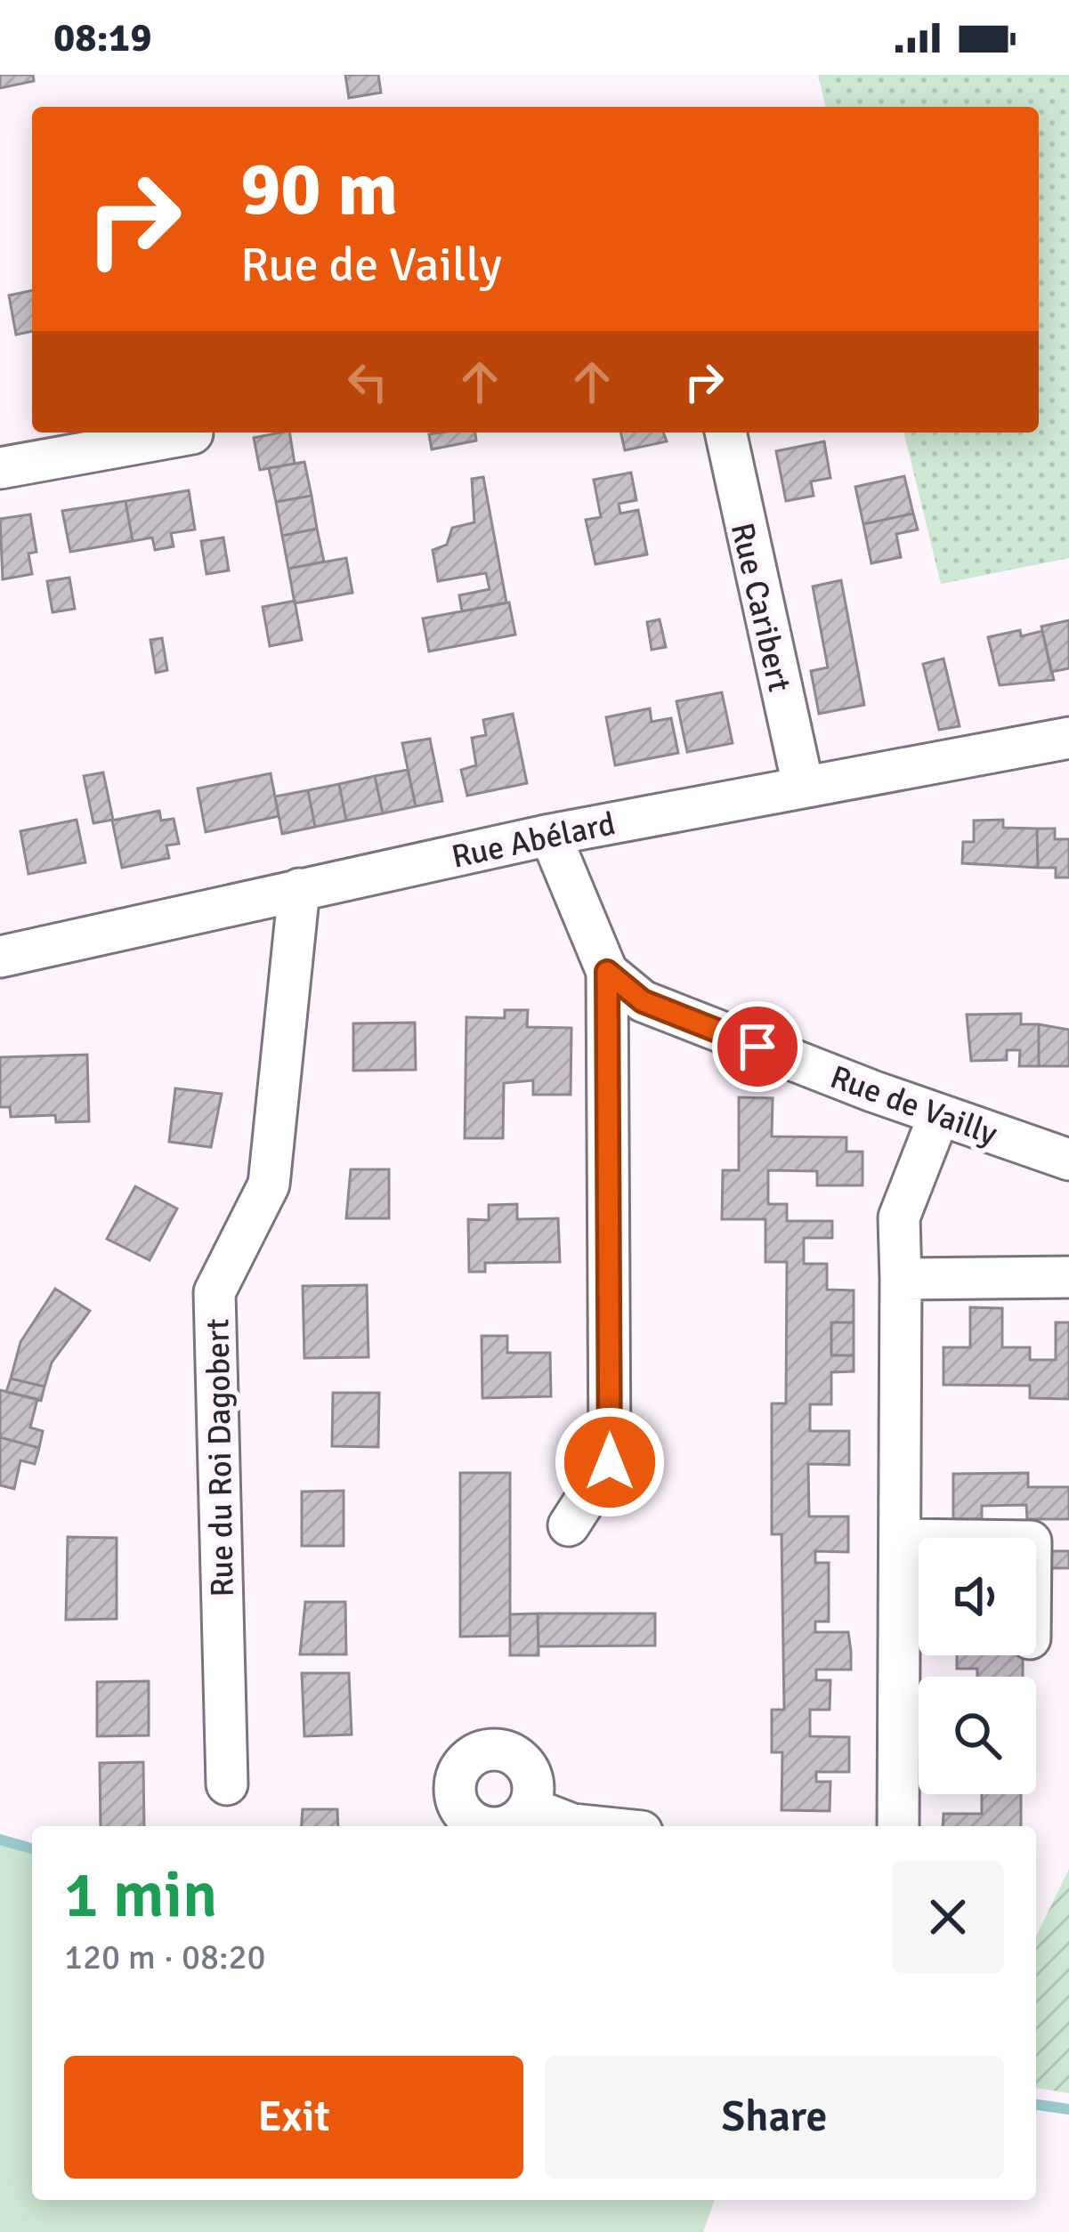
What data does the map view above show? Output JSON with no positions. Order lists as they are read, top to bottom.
{
  "streets": {
    "street": [
      "Rue Caribert",
      "Rue Abélard",
      "Rue de Vailly",
      "Rue du Roi Dagobert"
    ]
  },
  "crossings": [
    ["Rue Caribert", "Rue Abélard"],
    ["Rue Abélard", "Rue du Roi Dagobert"]
  ],
  "page": {
    "status": "08:19",
    "turn": ["90 m", "Rue de Vailly"],
    "heading": ["1 min", "120 m · 08:20"],
    "buttons": ["Exit", "Share"]
  }
}
